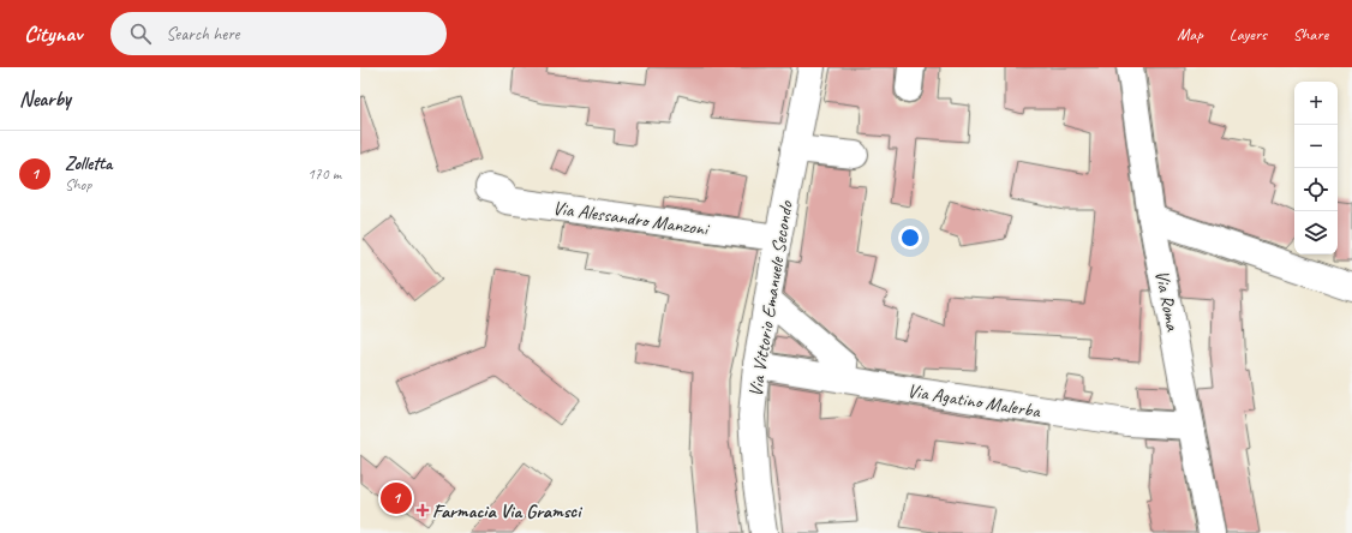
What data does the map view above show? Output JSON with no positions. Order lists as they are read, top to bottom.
{
  "streets": {
    "street": [
      "Via Alessandro Manzoni",
      "Via Vittorio Emanuele Secondo",
      "Via Roma",
      "Via Agatino Malerba"
    ]
  },
  "crossings": [
    ["Via Alessandro Manzoni", "Via Vittorio Emanuele Secondo"],
    ["Via Vittorio Emanuele Secondo", "Via Agatino Malerba"],
    ["Via Roma", "Via Agatino Malerba"]
  ],
  "places": {
    "health": ["Farmacia Via Gramsci"]
  },
  "page": {
    "header": "Citynav",
    "search": "Search here",
    "nav": ["Map", "Layers", "Share"],
    "heading": "Nearby",
    "map_buttons": ["+", "−"],
    "list": [
      {
        "mark": "1",
        "name": "Zolletta",
        "note": "Shop",
        "value": "170 m"
      }
    ],
    "pins": "1"
  }
}
